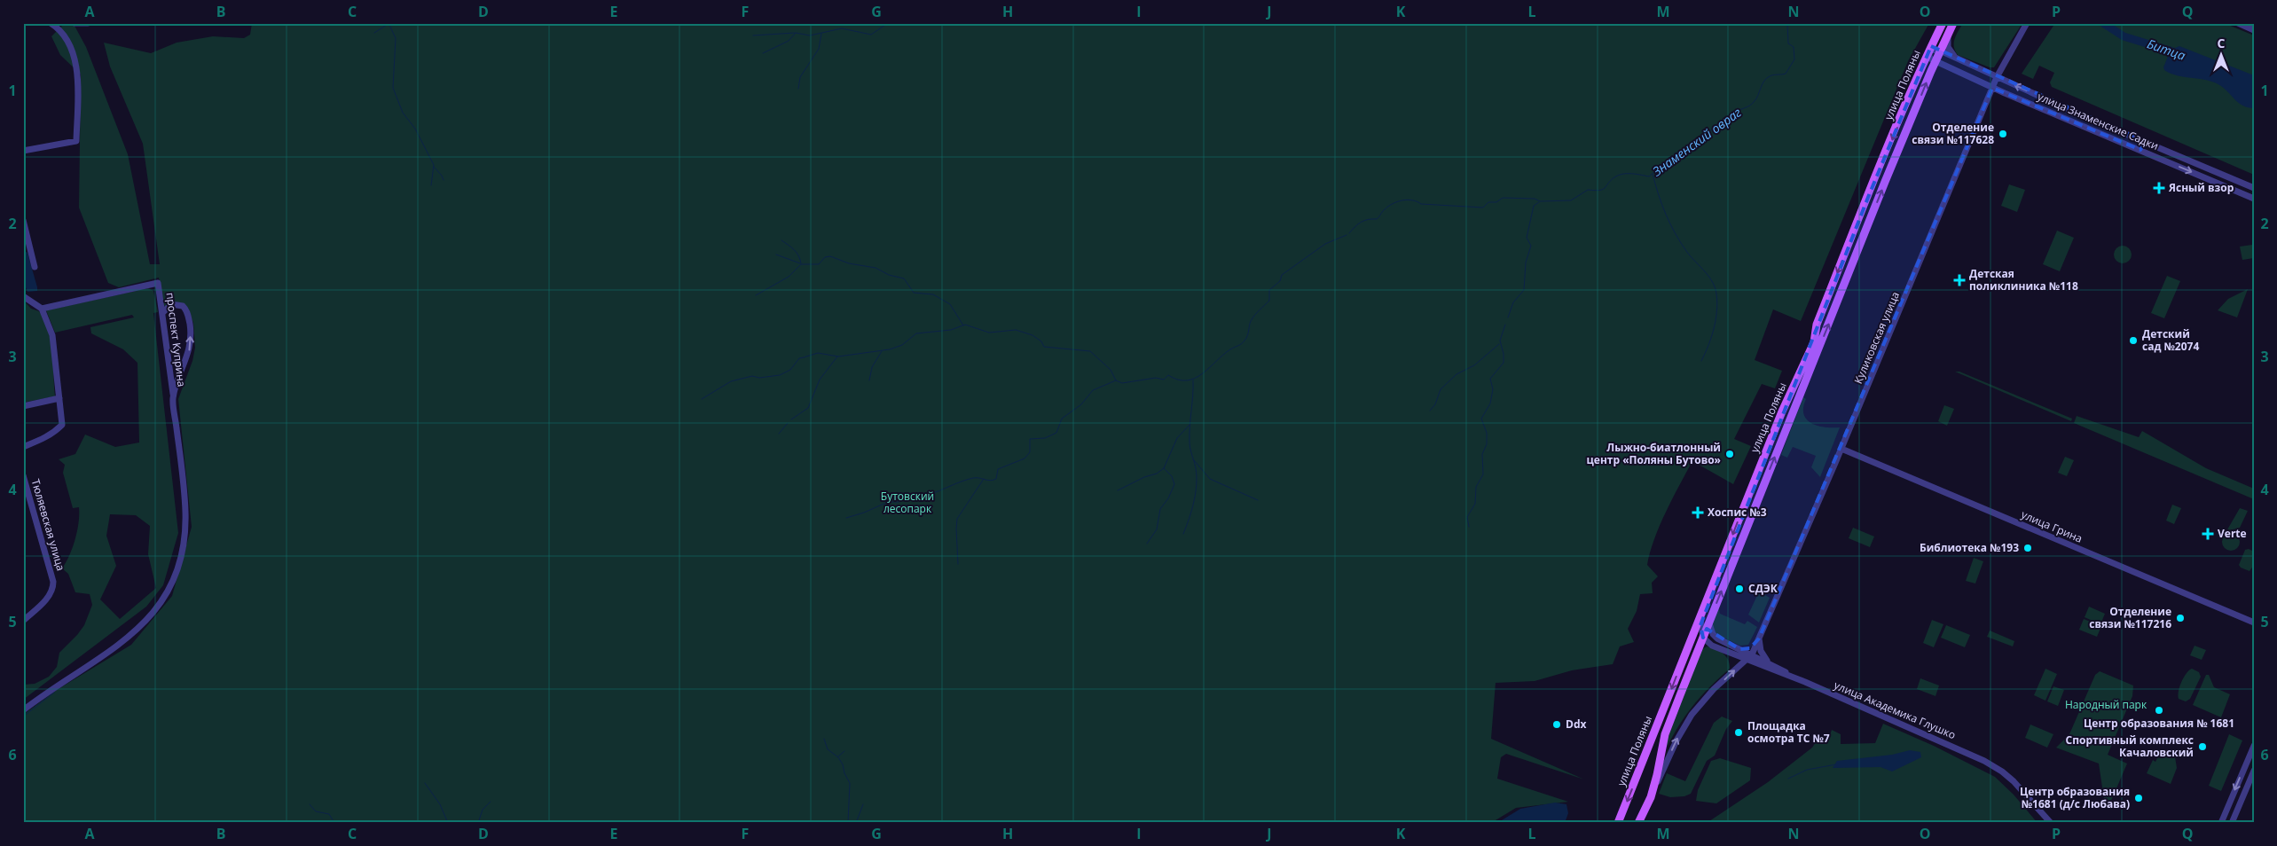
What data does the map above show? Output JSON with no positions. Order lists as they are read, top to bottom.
{
  "streets": {
    "main road": ["улица Поляны"],
    "street": [
      "улица Знаменские Садки",
      "Куликовская улица",
      "проспект Куприна",
      "Тюляевская улица",
      "улица Грина",
      "улица Академика Глушко"
    ]
  },
  "crossings": [
    ["улица Поляны", "улица Знаменские Садки"],
    ["улица Поляны", "Куликовская улица"],
    ["улица Поляны", "улица Академика Глушко"],
    ["улица Знаменские Садки", "Куликовская улица"],
    ["Куликовская улица", "улица Грина"],
    ["Куликовская улица", "улица Академика Глушко"]
  ],
  "water": ["Битца", "Знаменский овраг"],
  "parks": ["Бутовский лесопарк", "Народный парк"],
  "places": {
    "other": [
      "Отделение связи №117628",
      "Детский сад №2074",
      "Лыжно-биатлонный центр «Поляны Бутово»",
      "Библиотека №193",
      "СДЭК",
      "Отделение связи №117216",
      "Центр образования № 1681",
      "Ddx",
      "Площадка осмотра ТС №7",
      "Спортивный комплекс Качаловский",
      "Центр образования №1681 (д/с Любава)"
    ],
    "health": [
      "Ясный взор",
      "Детская поликлиника №118",
      "Хоспис №3",
      "Verte"
    ]
  },
  "north": "top",
  "grid": {
    "columns": [
      "A",
      "B",
      "C",
      "D",
      "E",
      "F",
      "G",
      "H",
      "I",
      "J",
      "K",
      "L",
      "M",
      "N",
      "O",
      "P",
      "Q"
    ],
    "rows": [
      "1",
      "2",
      "3",
      "4",
      "5",
      "6"
    ]
  }
}
